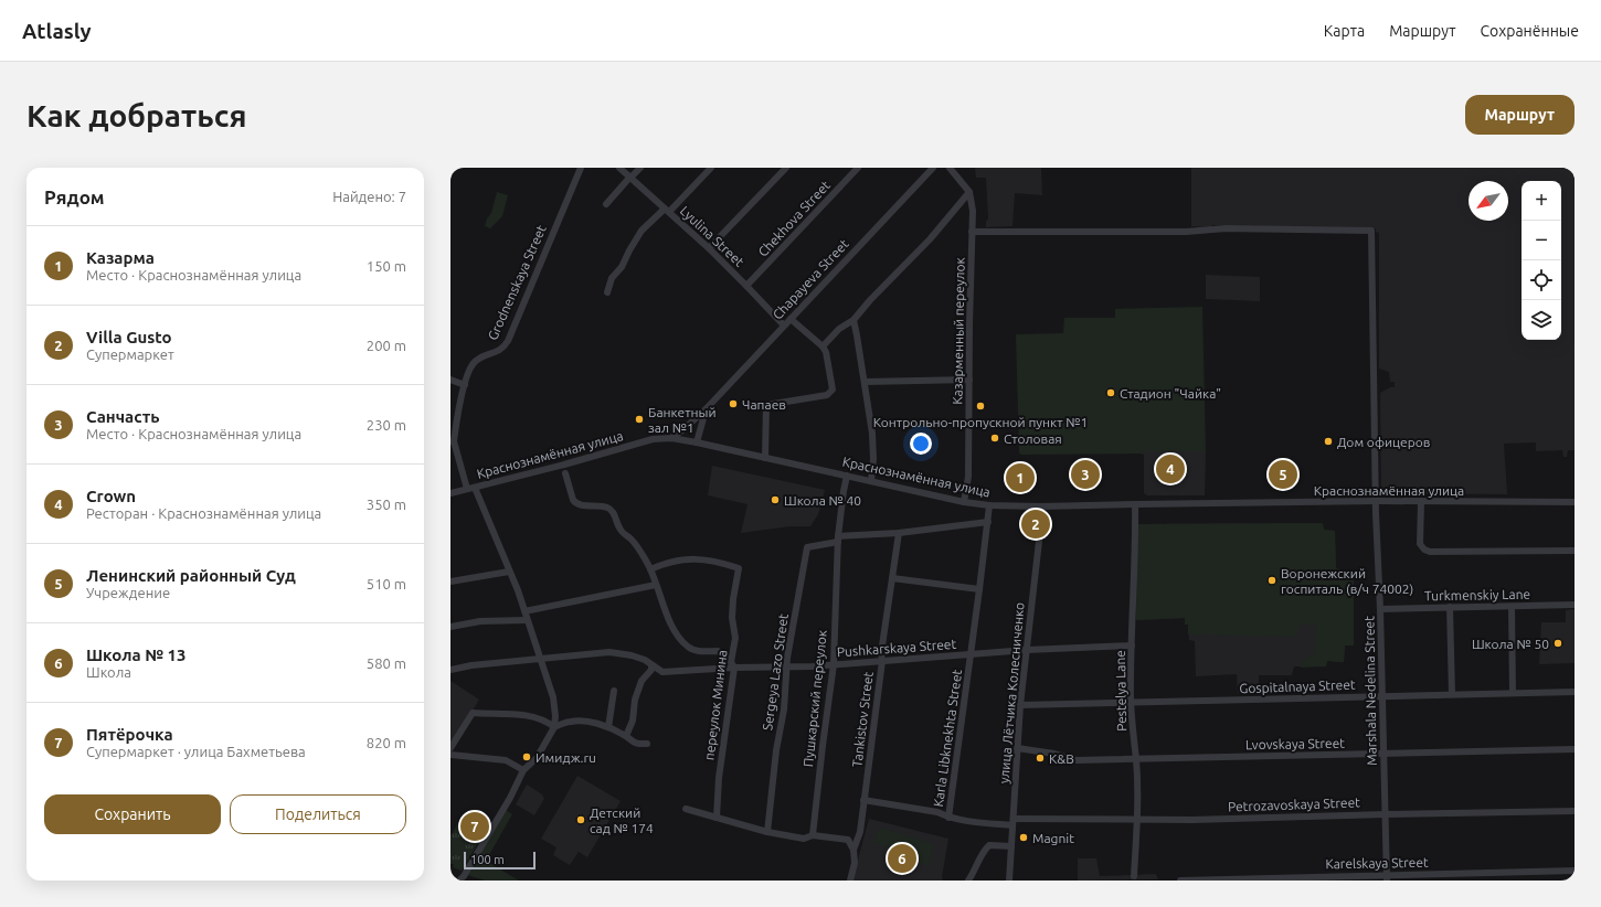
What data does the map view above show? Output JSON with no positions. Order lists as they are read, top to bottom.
{
  "streets": {
    "street": [
      "Chekhova Street",
      "Lyulina Street",
      "Chapayeva Street",
      "Grodnenskaya Street",
      "Казарменный переулок",
      "Краснознамённая улица",
      "Turkmenskiy Lane",
      "Pushkarskaya Street",
      "Sergeya Lazo Street",
      "Gospitalnaya Street",
      "Pestelya Lane",
      "Marshala Nedelina Street",
      "улица Лётчика Колесниченко",
      "Пушкарский переулок",
      "переулок Минина",
      "Tankistov Street",
      "Karla Libknekhta Street",
      "Lvovskaya Street",
      "Petrozavoskaya Street",
      "Karelskaya Street"
    ]
  },
  "crossings": [
    ["Chekhova Street", "Lyulina Street"],
    ["Lyulina Street", "Chapayeva Street"],
    ["Chapayeva Street", "Краснознамённая улица"],
    ["Казарменный переулок", "Краснознамённая улица"],
    ["Казарменный переулок", "Marshala Nedelina Street"],
    ["Краснознамённая улица", "Pestelya Lane"],
    ["Краснознамённая улица", "Marshala Nedelina Street"],
    ["Краснознамённая улица", "улица Лётчика Колесниченко"],
    ["Краснознамённая улица", "Пушкарский переулок"],
    ["Краснознамённая улица", "Karla Libknekhta Street"],
    ["Turkmenskiy Lane", "Marshala Nedelina Street"],
    ["Pushkarskaya Street", "Sergeya Lazo Street"],
    ["Pushkarskaya Street", "Pestelya Lane"],
    ["Pushkarskaya Street", "улица Лётчика Колесниченко"],
    ["Pushkarskaya Street", "Пушкарский переулок"],
    ["Pushkarskaya Street", "переулок Минина"],
    ["Pushkarskaya Street", "Tankistov Street"],
    ["Pushkarskaya Street", "Karla Libknekhta Street"],
    ["Sergeya Lazo Street", "Пушкарский переулок"],
    ["Gospitalnaya Street", "Pestelya Lane"],
    ["Gospitalnaya Street", "Marshala Nedelina Street"],
    ["Gospitalnaya Street", "улица Лётчика Колесниченко"],
    ["Pestelya Lane", "Lvovskaya Street"],
    ["Pestelya Lane", "Petrozavoskaya Street"],
    ["Marshala Nedelina Street", "Lvovskaya Street"],
    ["Marshala Nedelina Street", "Petrozavoskaya Street"],
    ["Marshala Nedelina Street", "Karelskaya Street"],
    ["улица Лётчика Колесниченко", "Lvovskaya Street"],
    ["улица Лётчика Колесниченко", "Petrozavoskaya Street"],
    ["Tankistov Street", "Petrozavoskaya Street"],
    ["Karla Libknekhta Street", "Petrozavoskaya Street"]
  ],
  "places": [
    "Стадион \"Чайка\"",
    "Чапаев",
    "Контрольно-пропускной пункт №1",
    "Банкетный зал №1",
    "Столовая",
    "Дом офицеров",
    "Школа № 40",
    "Воронежский госпиталь (в/ч 74002)",
    "Школа № 50",
    "Имидж.ru",
    "K&B",
    "Детский сад № 174",
    "Magnit"
  ],
  "scale_bar": "100 m",
  "north": "bottom left",
  "page": {
    "header": "Atlasly",
    "nav": ["Карта", "Маршрут", "Сохранённые"],
    "buttons": [
      "Маршрут",
      ["Сохранить", "Поделиться"]
    ],
    "title": "Как добраться",
    "heading": ["Рядом", "Найдено: 7"],
    "map_buttons": ["+", "−"],
    "list": [
      {
        "mark": "1",
        "name": "Казарма",
        "note": "Место · Краснознамённая улица",
        "value": "150 m"
      },
      {
        "mark": "2",
        "name": "Villa Gusto",
        "note": "Супермаркет",
        "value": "200 m"
      },
      {
        "mark": "3",
        "name": "Санчасть",
        "note": "Место · Краснознамённая улица",
        "value": "230 m"
      },
      {
        "mark": "4",
        "name": "Crown",
        "note": "Ресторан · Краснознамённая улица",
        "value": "350 m"
      },
      {
        "mark": "5",
        "name": "Ленинский районный Суд",
        "note": "Учреждение",
        "value": "510 m"
      },
      {
        "mark": "6",
        "name": "Школа № 13",
        "note": "Школа",
        "value": "580 m"
      },
      {
        "mark": "7",
        "name": "Пятёрочка",
        "note": "Супермаркет · улица Бахметьева",
        "value": "820 m"
      }
    ],
    "pins": [
      "4",
      "3",
      "5",
      "1",
      "2",
      "7",
      "6"
    ],
    "scale": "100 m"
  }
}
